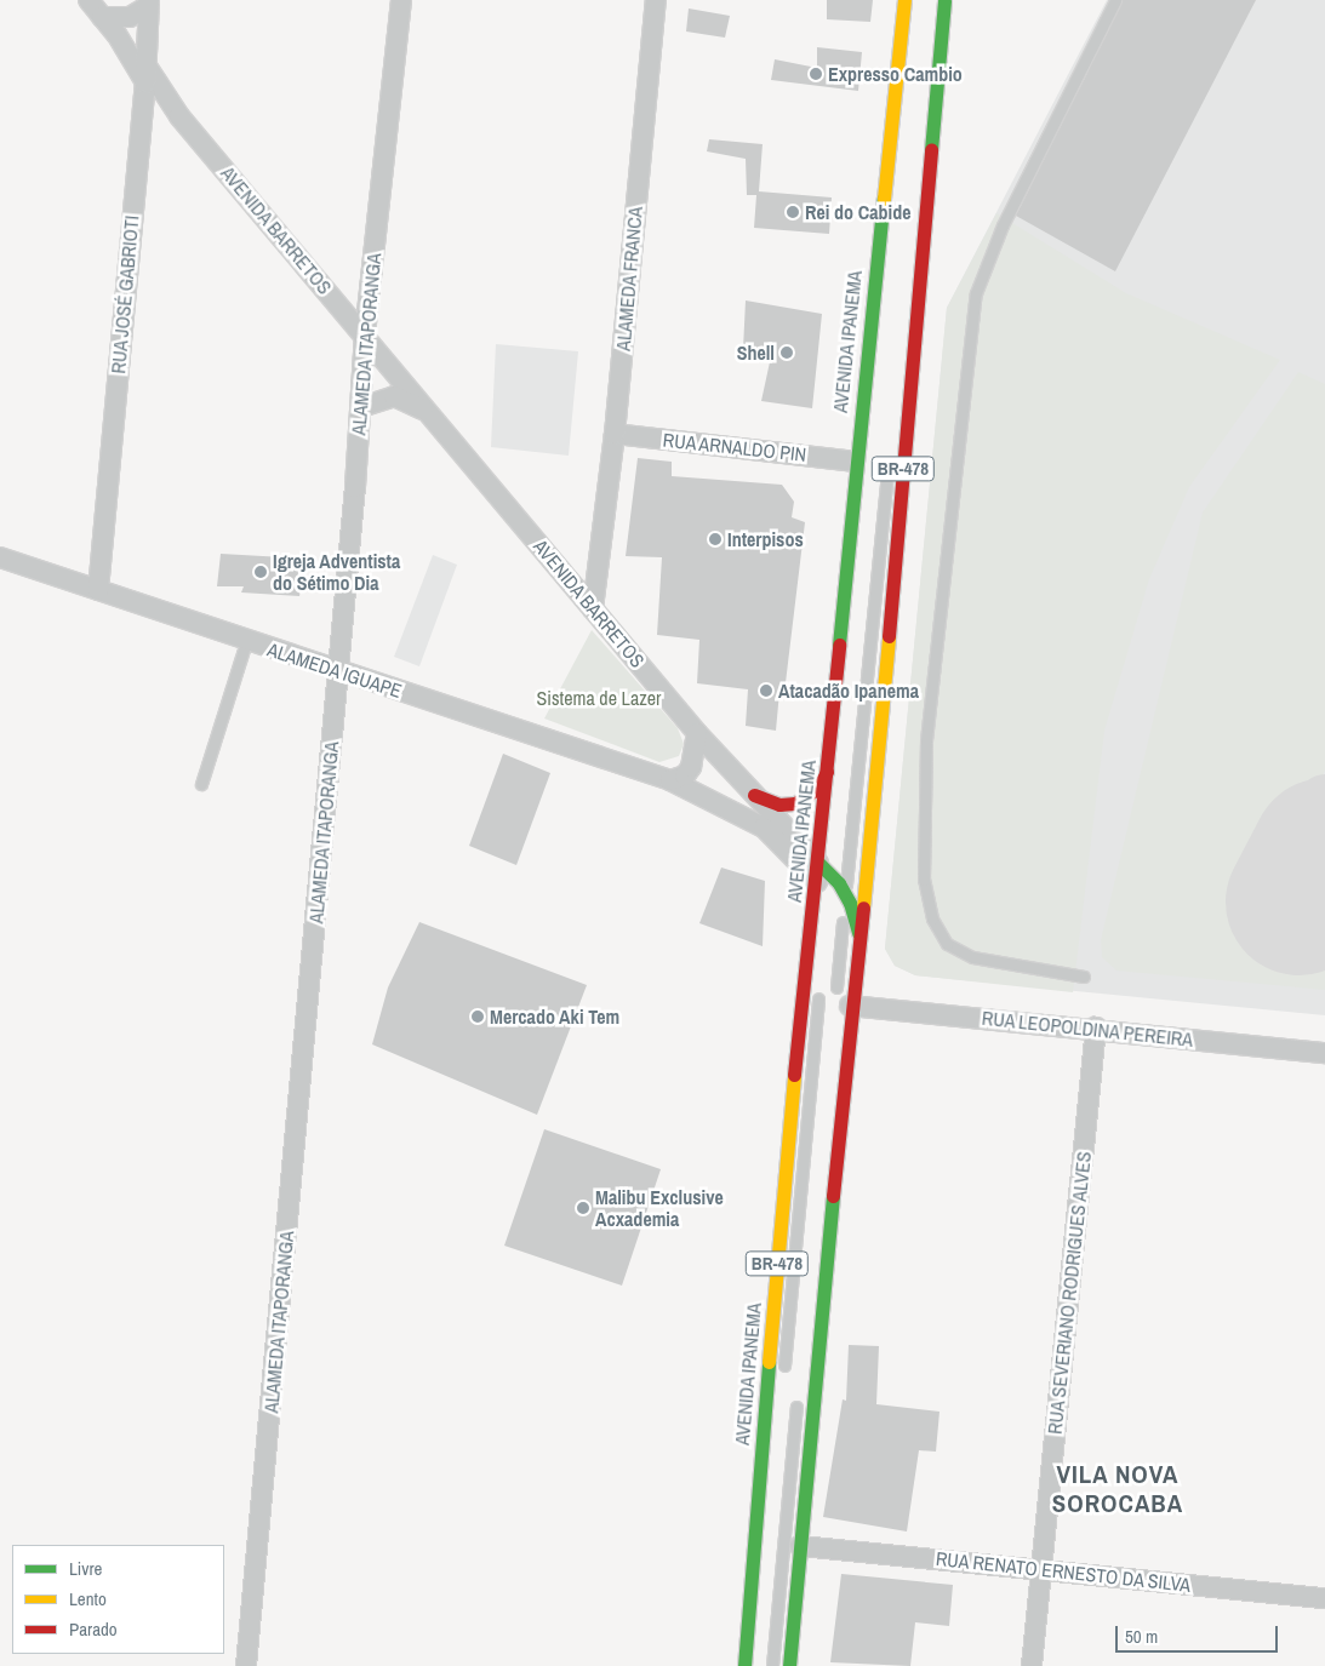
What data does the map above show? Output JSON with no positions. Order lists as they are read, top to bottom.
{
  "streets": {
    "main road": ["AVENIDA IPANEMA", "BR-478"],
    "street": [
      "AVENIDA BARRETOS",
      "ALAMEDA FRANCA",
      "RUA JOSÉ GABRIOTI",
      "ALAMEDA ITAPORANGA",
      "RUA ARNALDO PIN",
      "ALAMEDA IGUAPE",
      "RUA LEOPOLDINA PEREIRA",
      "RUA SEVERIANO RODRIGUES ALVES",
      "RUA RENATO ERNESTO DA SILVA"
    ]
  },
  "crossings": [
    ["AVENIDA BARRETOS", "ALAMEDA FRANCA"],
    ["AVENIDA BARRETOS", "RUA JOSÉ GABRIOTI"],
    ["AVENIDA BARRETOS", "AVENIDA IPANEMA"],
    ["AVENIDA BARRETOS", "ALAMEDA ITAPORANGA"],
    ["AVENIDA BARRETOS", "ALAMEDA IGUAPE"],
    ["ALAMEDA FRANCA", "RUA ARNALDO PIN"],
    ["RUA JOSÉ GABRIOTI", "ALAMEDA IGUAPE"],
    ["AVENIDA IPANEMA", "RUA ARNALDO PIN"],
    ["AVENIDA IPANEMA", "ALAMEDA IGUAPE"],
    ["ALAMEDA ITAPORANGA", "ALAMEDA IGUAPE"],
    ["BR-478", "RUA LEOPOLDINA PEREIRA"],
    ["BR-478", "RUA RENATO ERNESTO DA SILVA"],
    ["RUA LEOPOLDINA PEREIRA", "RUA SEVERIANO RODRIGUES ALVES"],
    ["RUA SEVERIANO RODRIGUES ALVES", "RUA RENATO ERNESTO DA SILVA"]
  ],
  "districts": ["VILA NOVA SOROCABA"],
  "parks": ["Sistema de Lazer"],
  "places": [
    "Expresso Cambio",
    "Rei do Cabide",
    "Shell",
    "Interpisos",
    "Igreja Adventista do Sétimo Dia",
    "Atacadão Ipanema",
    "Mercado Aki Tem",
    "Malibu Exclusive Acxademia"
  ],
  "legend": ["Livre", "Lento", "Parado"],
  "scale_bar": "50 m"
}
